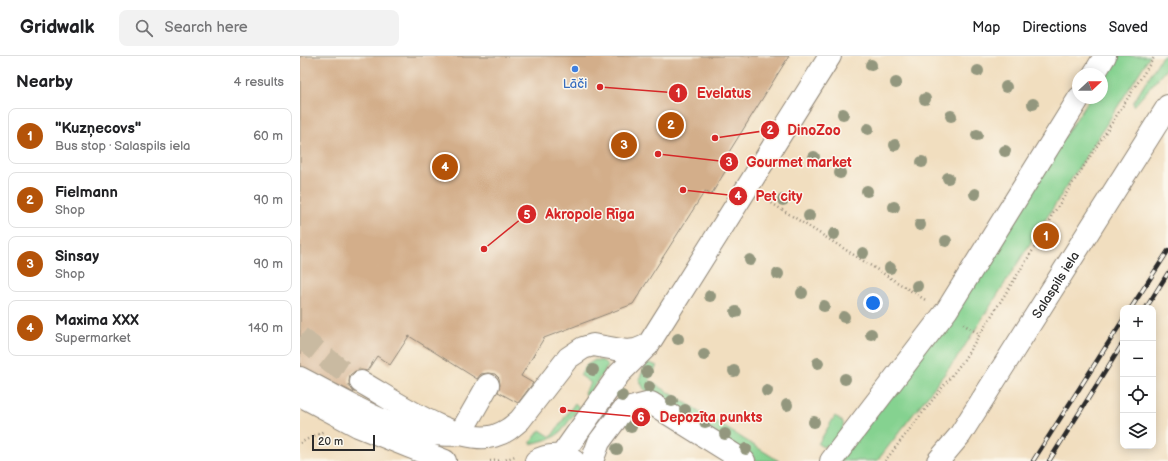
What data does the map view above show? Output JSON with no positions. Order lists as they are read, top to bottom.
{
  "streets": {
    "street": ["Salaspils iela"]
  },
  "places": [
    "Lāči",
    "Evelatus",
    "DinoZoo",
    "Gourmet market",
    "Pet city",
    "Akropole Rīga",
    "Depozīta punkts"
  ],
  "scale_bar": "20 m",
  "north": "right",
  "page": {
    "header": "Gridwalk",
    "search": "Search here",
    "nav": ["Map", "Directions", "Saved"],
    "heading": ["Nearby", "4 results"],
    "list": [
      {
        "mark": "1",
        "name": "\"Kuzņecovs\"",
        "note": "Bus stop · Salaspils iela",
        "value": "60 m"
      },
      {
        "mark": "2",
        "name": "Fielmann",
        "note": "Shop",
        "value": "90 m"
      },
      {
        "mark": "3",
        "name": "Sinsay",
        "note": "Shop",
        "value": "90 m"
      },
      {
        "mark": "4",
        "name": "Maxima XXX",
        "note": "Supermarket",
        "value": "140 m"
      }
    ],
    "pins": [
      "2",
      "3",
      "4",
      "1"
    ],
    "map_buttons": ["+", "−"],
    "scale": "20 m"
  }
}
